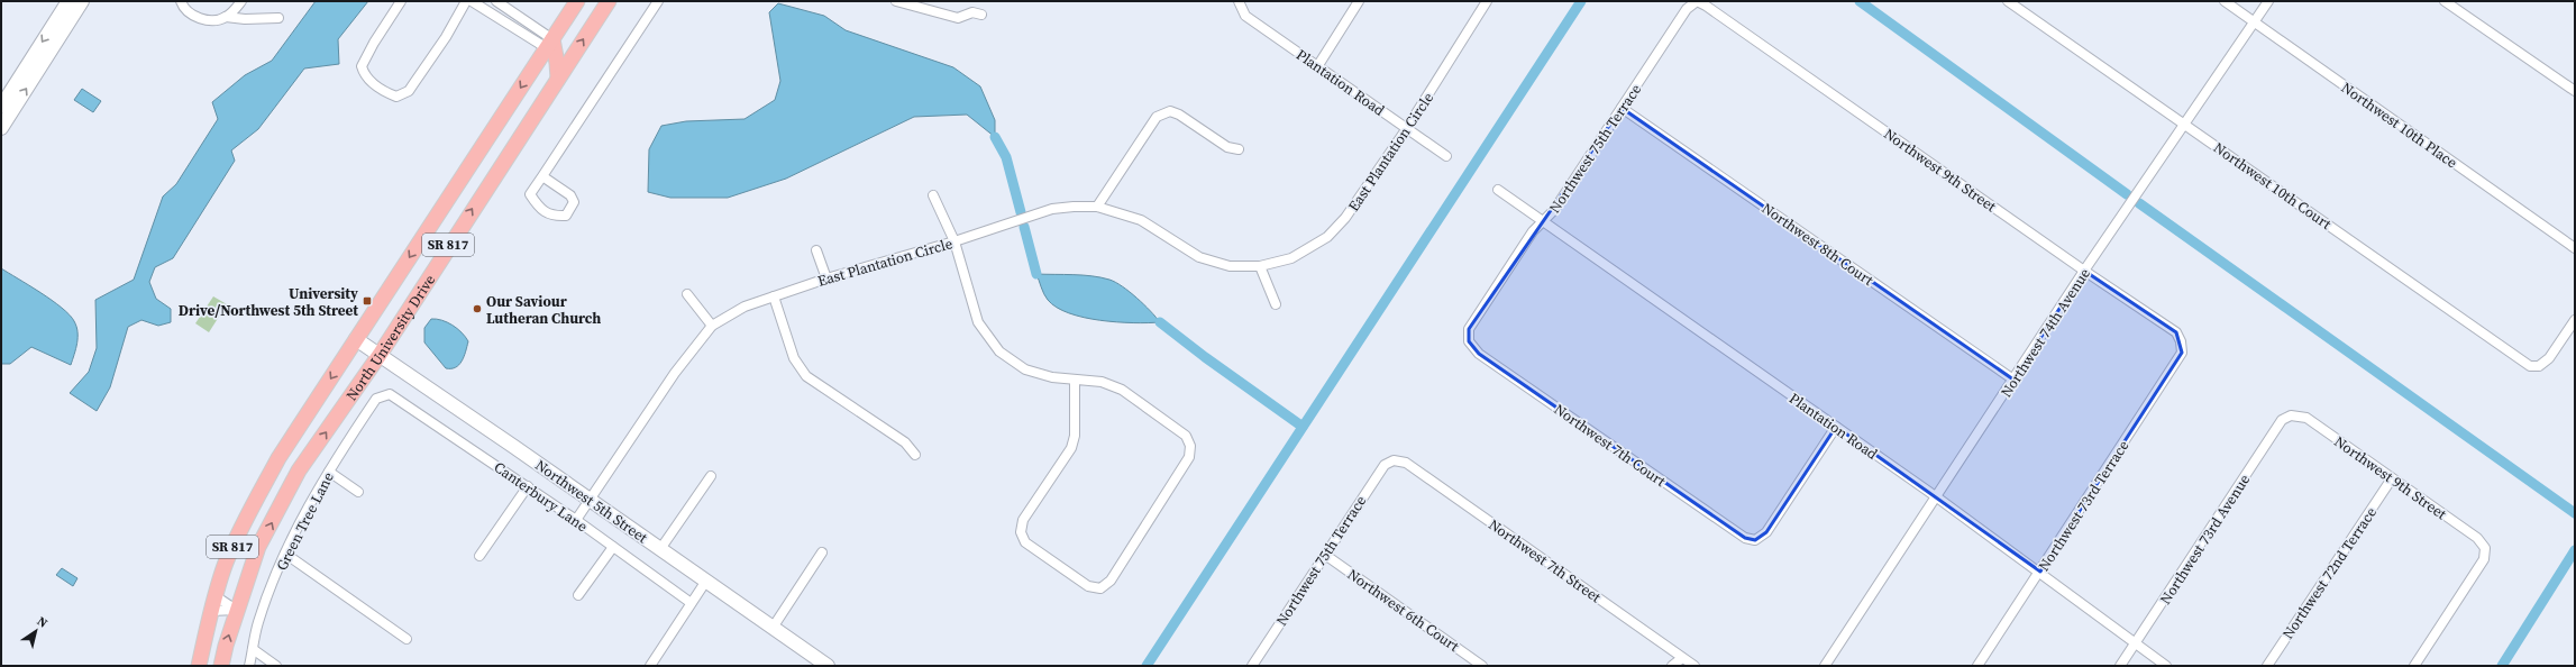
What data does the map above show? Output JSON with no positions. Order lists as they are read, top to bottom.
{
  "streets": {
    "main road": ["SR 817", "North University Drive"],
    "street": [
      "Plantation Road",
      "Northwest 10th Place",
      "Northwest 75th Terrace",
      "East Plantation Circle",
      "Northwest 9th Street",
      "Northwest 10th Court",
      "Northwest 8th Court",
      "Northwest 74th Avenue",
      "Northwest 7th Court",
      "Canterbury Lane",
      "Northwest 5th Street",
      "Northwest 73rd Terrace",
      "Green Tree Lane",
      "Northwest 73rd Avenue",
      "Northwest 7th Street",
      "Northwest 72nd Terrace",
      "Northwest 6th Court"
    ]
  },
  "crossings": [
    ["Plantation Road", "Northwest 75th Terrace"],
    ["Plantation Road", "East Plantation Circle"],
    ["Plantation Road", "Northwest 74th Avenue"],
    ["Plantation Road", "Northwest 7th Court"],
    ["Plantation Road", "Northwest 73rd Terrace"],
    ["Plantation Road", "Northwest 73rd Avenue"],
    ["Northwest 10th Place", "Northwest 74th Avenue"],
    ["Northwest 75th Terrace", "Northwest 9th Street"],
    ["Northwest 75th Terrace", "Northwest 8th Court"],
    ["Northwest 75th Terrace", "Northwest 7th Court"],
    ["Northwest 75th Terrace", "Northwest 7th Street"],
    ["Northwest 75th Terrace", "Northwest 6th Court"],
    ["East Plantation Circle", "Canterbury Lane"],
    ["East Plantation Circle", "Northwest 5th Street"],
    ["Northwest 9th Street", "Northwest 74th Avenue"],
    ["Northwest 9th Street", "Northwest 73rd Terrace"],
    ["Northwest 9th Street", "Northwest 73rd Avenue"],
    ["Northwest 9th Street", "Northwest 72nd Terrace"],
    ["Northwest 10th Court", "Northwest 74th Avenue"],
    ["Northwest 8th Court", "Northwest 74th Avenue"],
    ["North University Drive", "Northwest 5th Street"],
    ["Canterbury Lane", "Green Tree Lane"]
  ],
  "places": {
    "transit": ["University Drive/Northwest 5th Street"],
    "other": ["Our Saviour Lutheran Church"]
  },
  "north": "top right"
}
